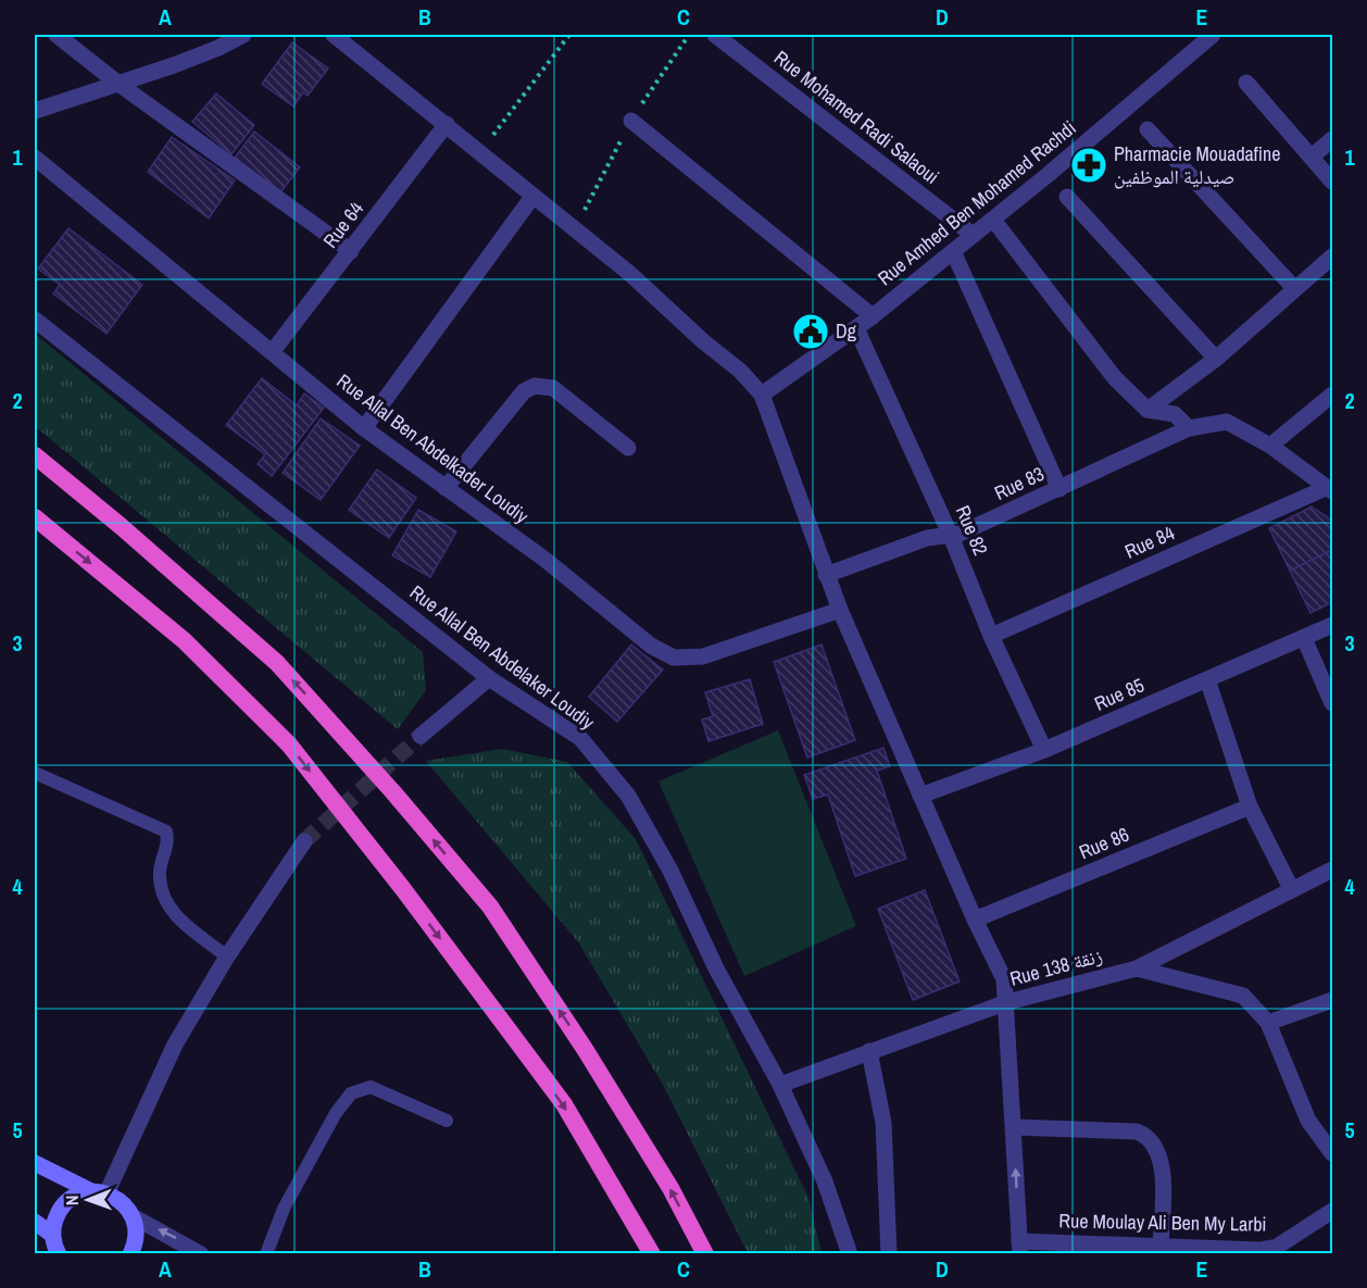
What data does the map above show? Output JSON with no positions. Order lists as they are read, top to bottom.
{
  "streets": {
    "street": [
      "Rue Mohamed Radi Salaoui",
      "Rue Amhed Ben Mohamed Rachdi",
      "Rue 64",
      "Rue Allal Ben Abdelkader Loudiy",
      "Rue 83",
      "Rue 82",
      "Rue 84",
      "Rue Allal Ben Abdelaker Loudiy",
      "Rue 85",
      "Rue 86",
      "Rue 138 زنقة",
      "Rue Moulay Ali Ben My Larbi"
    ]
  },
  "crossings": [
    ["Rue Mohamed Radi Salaoui", "Rue Amhed Ben Mohamed Rachdi"],
    ["Rue Amhed Ben Mohamed Rachdi", "Rue 82"],
    ["Rue 64", "Rue Allal Ben Abdelkader Loudiy"],
    ["Rue 83", "Rue 82"],
    ["Rue 83", "Rue 84"],
    ["Rue 82", "Rue 84"],
    ["Rue 82", "Rue 85"],
    ["Rue Allal Ben Abdelaker Loudiy", "Rue 138 زنقة"]
  ],
  "places": {
    "pharmacy": ["Pharmacie Mouadafine صيدلية الموظفين"],
    "public building": ["Dg"]
  },
  "north": "left",
  "grid": {
    "columns": [
      "A",
      "B",
      "C",
      "D",
      "E"
    ],
    "rows": [
      "1",
      "2",
      "3",
      "4",
      "5"
    ]
  }
}
